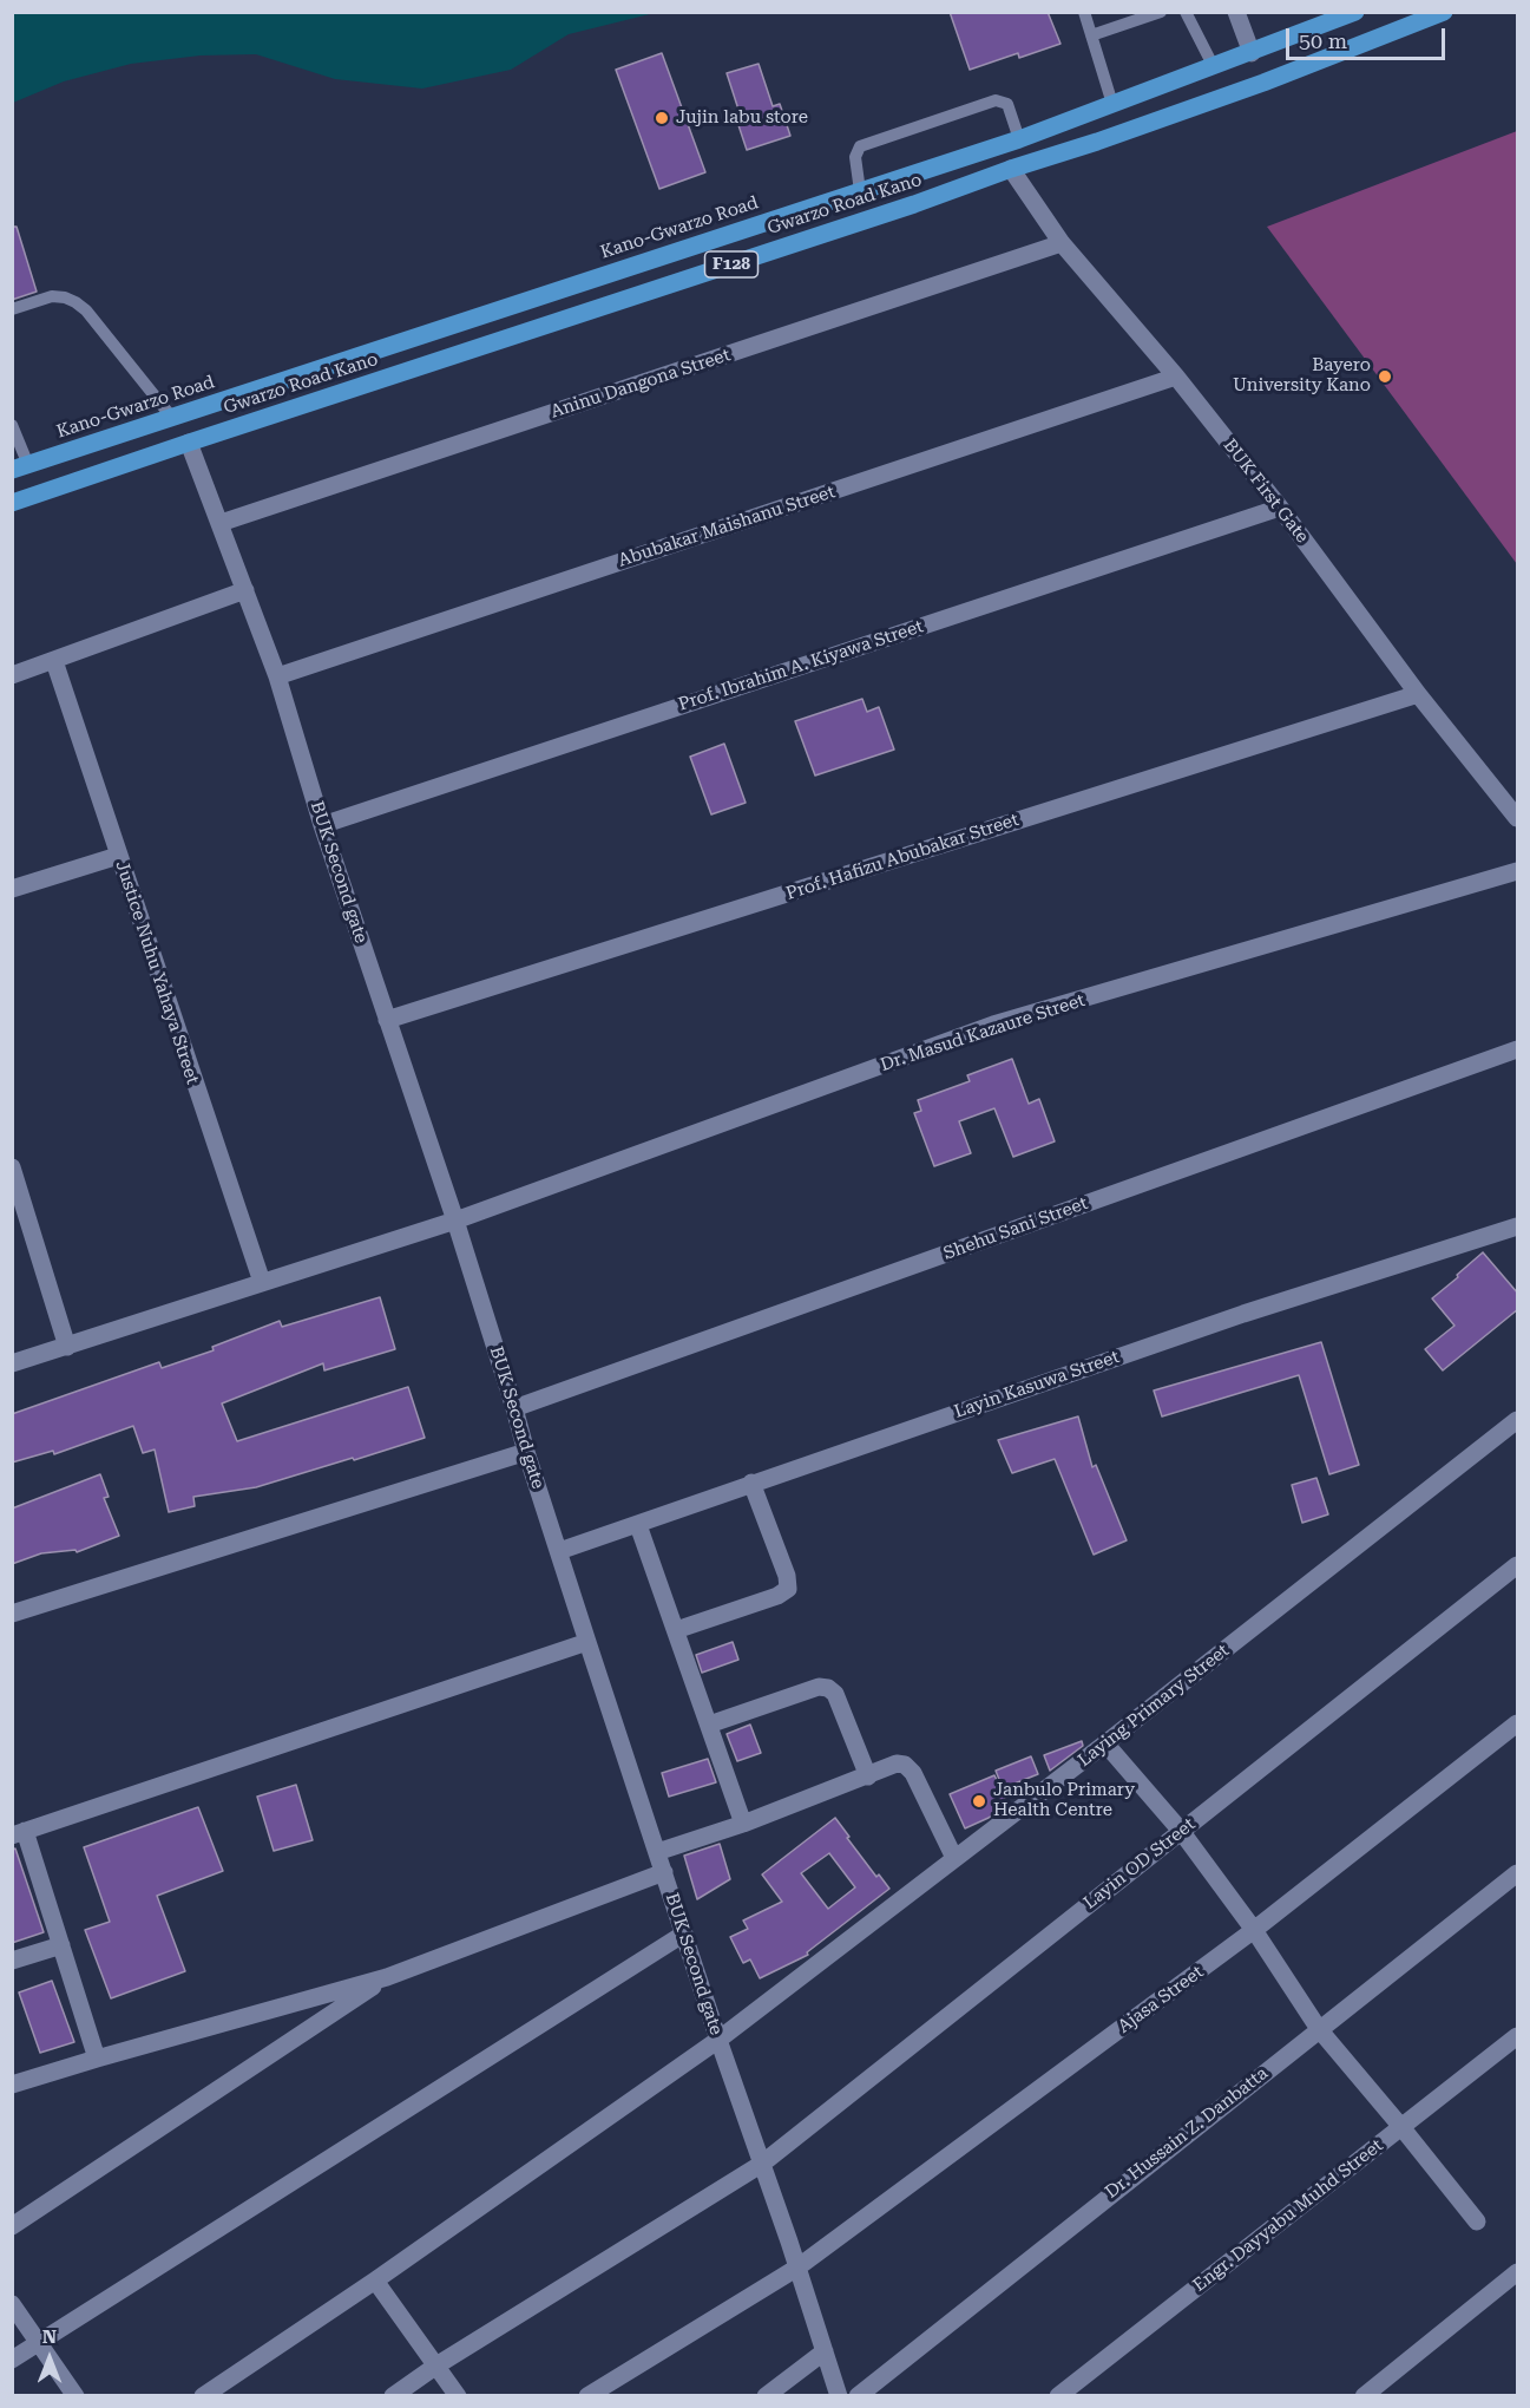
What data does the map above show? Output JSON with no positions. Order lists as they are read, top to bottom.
{
  "streets": {
    "main road": ["Gwarzo Road Kano", "Kano-Gwarzo Road", "F128"],
    "street": [
      "Aninu Dangona Street",
      "BUK First Gate",
      "Abubakar Maishanu Street",
      "Prof. Ibrahim A. Kiyawa Street",
      "Prof. Hafizu Abubakar Street",
      "BUK Second gate",
      "Justice Nuhu Yahaya Street",
      "Dr. Masud Kazaure Street",
      "Shehu Sani Street",
      "Layin Kasuwa Street",
      "Laying Primary Street",
      "Layin OD Street",
      "Ajasa Street",
      "Dr. Hussain Z. Danbatta",
      "Engr. Dayyabu Muhd Street"
    ]
  },
  "crossings": [
    ["Gwarzo Road Kano", "BUK First Gate"],
    ["Gwarzo Road Kano", "BUK Second gate"],
    ["Aninu Dangona Street", "BUK First Gate"],
    ["Aninu Dangona Street", "BUK Second gate"],
    ["BUK First Gate", "Abubakar Maishanu Street"],
    ["BUK First Gate", "Prof. Ibrahim A. Kiyawa Street"],
    ["BUK First Gate", "Prof. Hafizu Abubakar Street"],
    ["Abubakar Maishanu Street", "BUK Second gate"],
    ["Prof. Ibrahim A. Kiyawa Street", "BUK Second gate"],
    ["Prof. Hafizu Abubakar Street", "BUK Second gate"],
    ["BUK Second gate", "Dr. Masud Kazaure Street"],
    ["BUK Second gate", "Shehu Sani Street"],
    ["BUK Second gate", "Layin Kasuwa Street"],
    ["BUK Second gate", "Laying Primary Street"],
    ["BUK Second gate", "Layin OD Street"],
    ["BUK Second gate", "Ajasa Street"],
    ["Justice Nuhu Yahaya Street", "Dr. Masud Kazaure Street"]
  ],
  "places": ["Jujin labu store", "Bayero University Kano", "Janbulo Primary Health Centre"],
  "scale_bar": "50 m",
  "north": "top"
}
